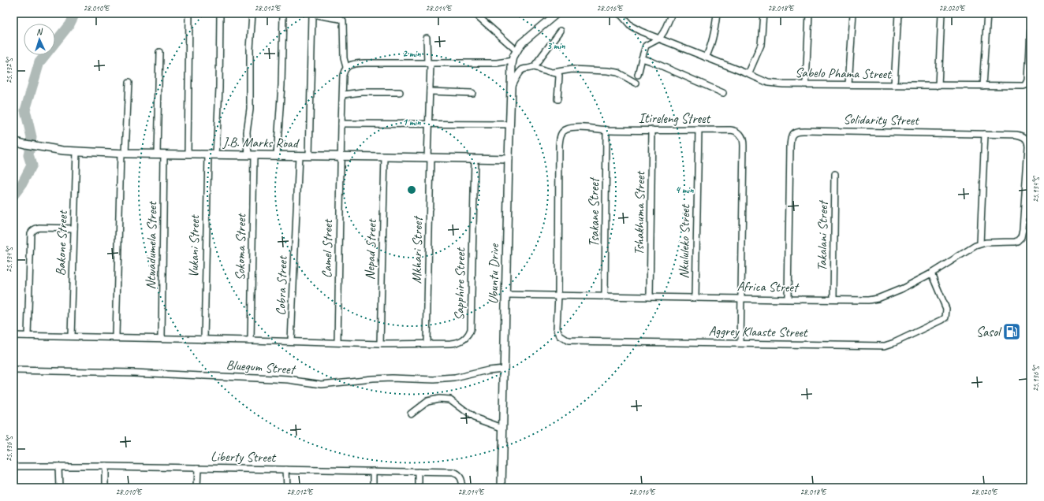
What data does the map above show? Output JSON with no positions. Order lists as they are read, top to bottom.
{
  "streets": {
    "street": [
      "Sabelo Phama Street",
      "Itireleng Street",
      "Solidarity Street",
      "J.B. Marks Road",
      "Tsakane Street",
      "Tshakhuma Street",
      "Takalani Street",
      "Nkululeko Street",
      "Bakone Street",
      "Ntwadumela Street",
      "Vukani Street",
      "Sokoma Street",
      "Camel Street",
      "Nepad Street",
      "Mkhari Street",
      "Ubuntu Drive",
      "Sapphire Street",
      "Cobra Street",
      "Africa Street",
      "Aggrey Klaaste Street",
      "Bluegum Street",
      "Liberty Street"
    ]
  },
  "crossings": [
    ["Itireleng Street", "Tsakane Street"],
    ["Itireleng Street", "Tshakhuma Street"],
    ["Itireleng Street", "Nkululeko Street"],
    ["Itireleng Street", "Africa Street"],
    ["Itireleng Street", "Aggrey Klaaste Street"],
    ["Solidarity Street", "Africa Street"],
    ["J.B. Marks Road", "Bakone Street"],
    ["J.B. Marks Road", "Ntwadumela Street"],
    ["J.B. Marks Road", "Vukani Street"],
    ["J.B. Marks Road", "Sokoma Street"],
    ["J.B. Marks Road", "Camel Street"],
    ["J.B. Marks Road", "Nepad Street"],
    ["J.B. Marks Road", "Mkhari Street"],
    ["J.B. Marks Road", "Ubuntu Drive"],
    ["J.B. Marks Road", "Sapphire Street"],
    ["J.B. Marks Road", "Cobra Street"],
    ["Tsakane Street", "Africa Street"],
    ["Tshakhuma Street", "Africa Street"],
    ["Takalani Street", "Africa Street"],
    ["Nkululeko Street", "Africa Street"],
    ["Bakone Street", "Bluegum Street"],
    ["Ntwadumela Street", "Bluegum Street"],
    ["Vukani Street", "Bluegum Street"],
    ["Sokoma Street", "Bluegum Street"],
    ["Camel Street", "Bluegum Street"],
    ["Nepad Street", "Bluegum Street"],
    ["Mkhari Street", "Bluegum Street"],
    ["Ubuntu Drive", "Africa Street"],
    ["Ubuntu Drive", "Bluegum Street"],
    ["Sapphire Street", "Bluegum Street"],
    ["Cobra Street", "Bluegum Street"],
    ["Africa Street", "Aggrey Klaaste Street"]
  ],
  "places": {
    "fuel station": ["Sasol"]
  },
  "north": "top",
  "coordinates": [
    "28.010°E",
    "28.012°E",
    "28.014°E",
    "28.016°E",
    "28.018°E",
    "28.020°E",
    "25.932°S",
    "25.934°S",
    "25.936°S"
  ],
  "rings": [
    "3 min",
    "2 min",
    "1 min",
    "4 min"
  ]
}
